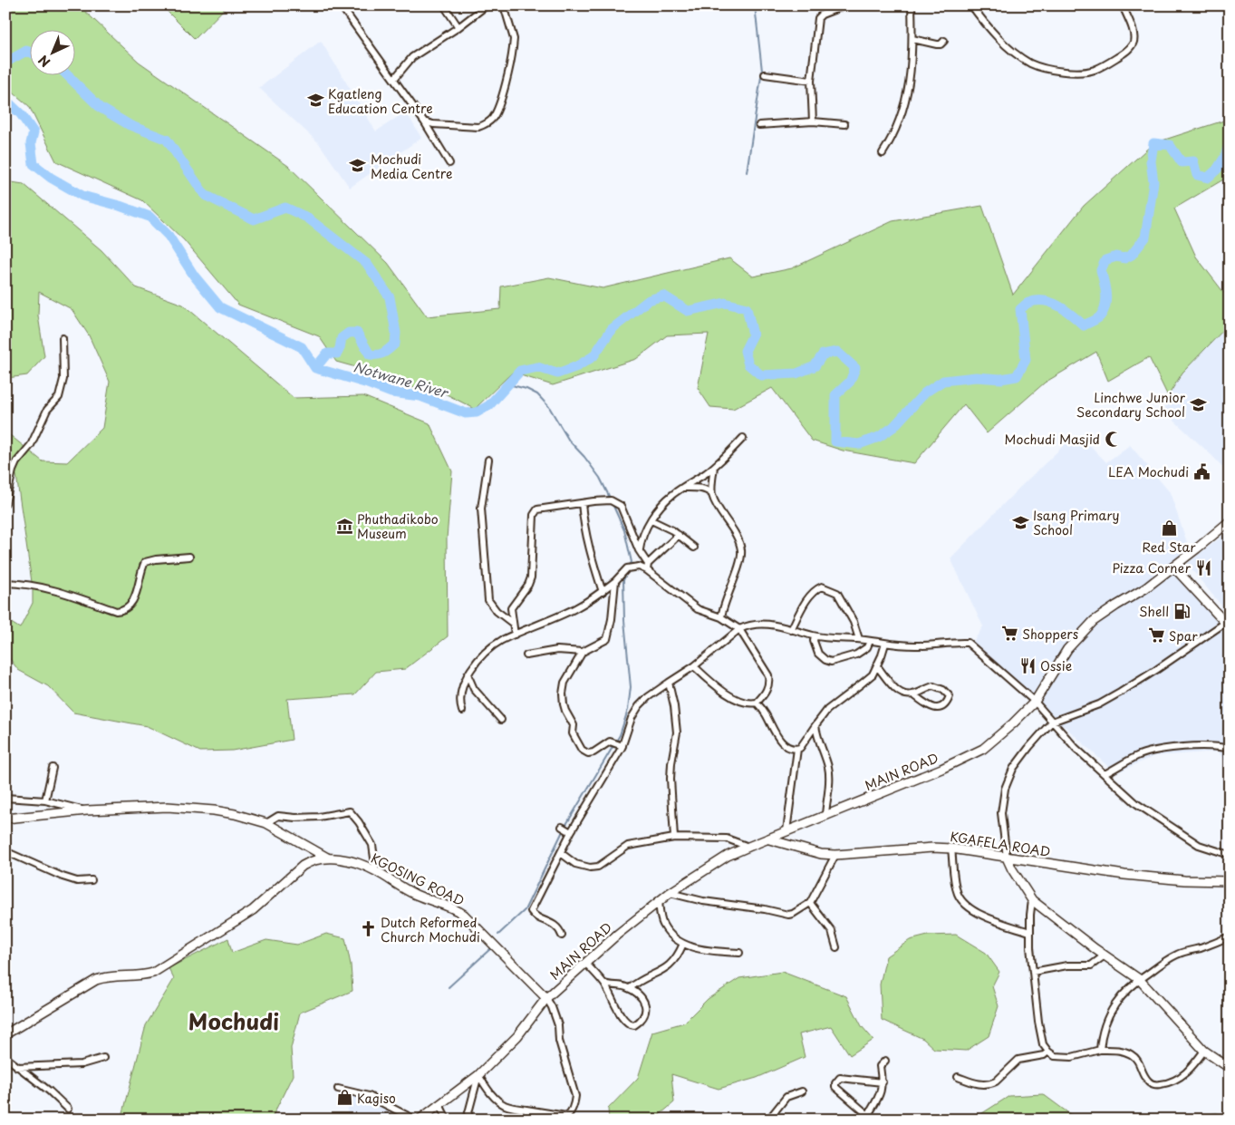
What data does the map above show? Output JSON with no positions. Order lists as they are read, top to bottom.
{
  "streets": {
    "street": ["MAIN ROAD", "KGAFELA ROAD", "KGOSING ROAD"]
  },
  "crossings": [
    ["MAIN ROAD", "KGAFELA ROAD"],
    ["MAIN ROAD", "KGOSING ROAD"]
  ],
  "districts": ["Mochudi"],
  "water": ["Notwane River"],
  "places": {
    "school or university": [
      "Kgatleng Education Centre",
      "Mochudi Media Centre",
      "Linchwe Junior Secondary School",
      "Isang Primary School"
    ],
    "mosque": ["Mochudi Masjid"],
    "public building": ["LEA Mochudi"],
    "museum": ["Phuthadikobo Museum"],
    "shop": ["Red Star", "Kagiso"],
    "restaurant": ["Pizza Corner", "Ossie"],
    "fuel station": ["Shell"],
    "supermarket": ["Shoppers", "Spar"],
    "church": ["Dutch Reformed Church Mochudi"]
  },
  "north": "bottom left"
}
